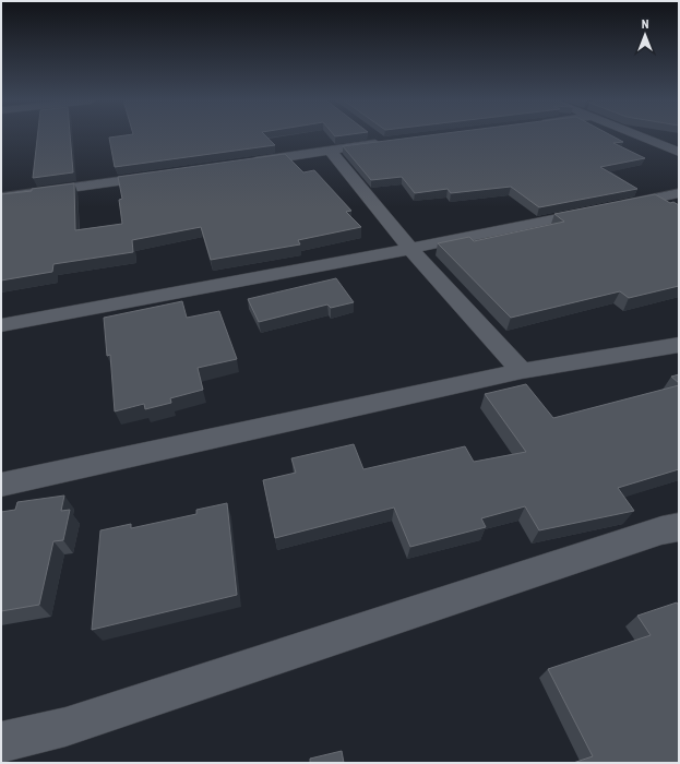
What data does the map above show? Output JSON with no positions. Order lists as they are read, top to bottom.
{
  "north": "top"
}
